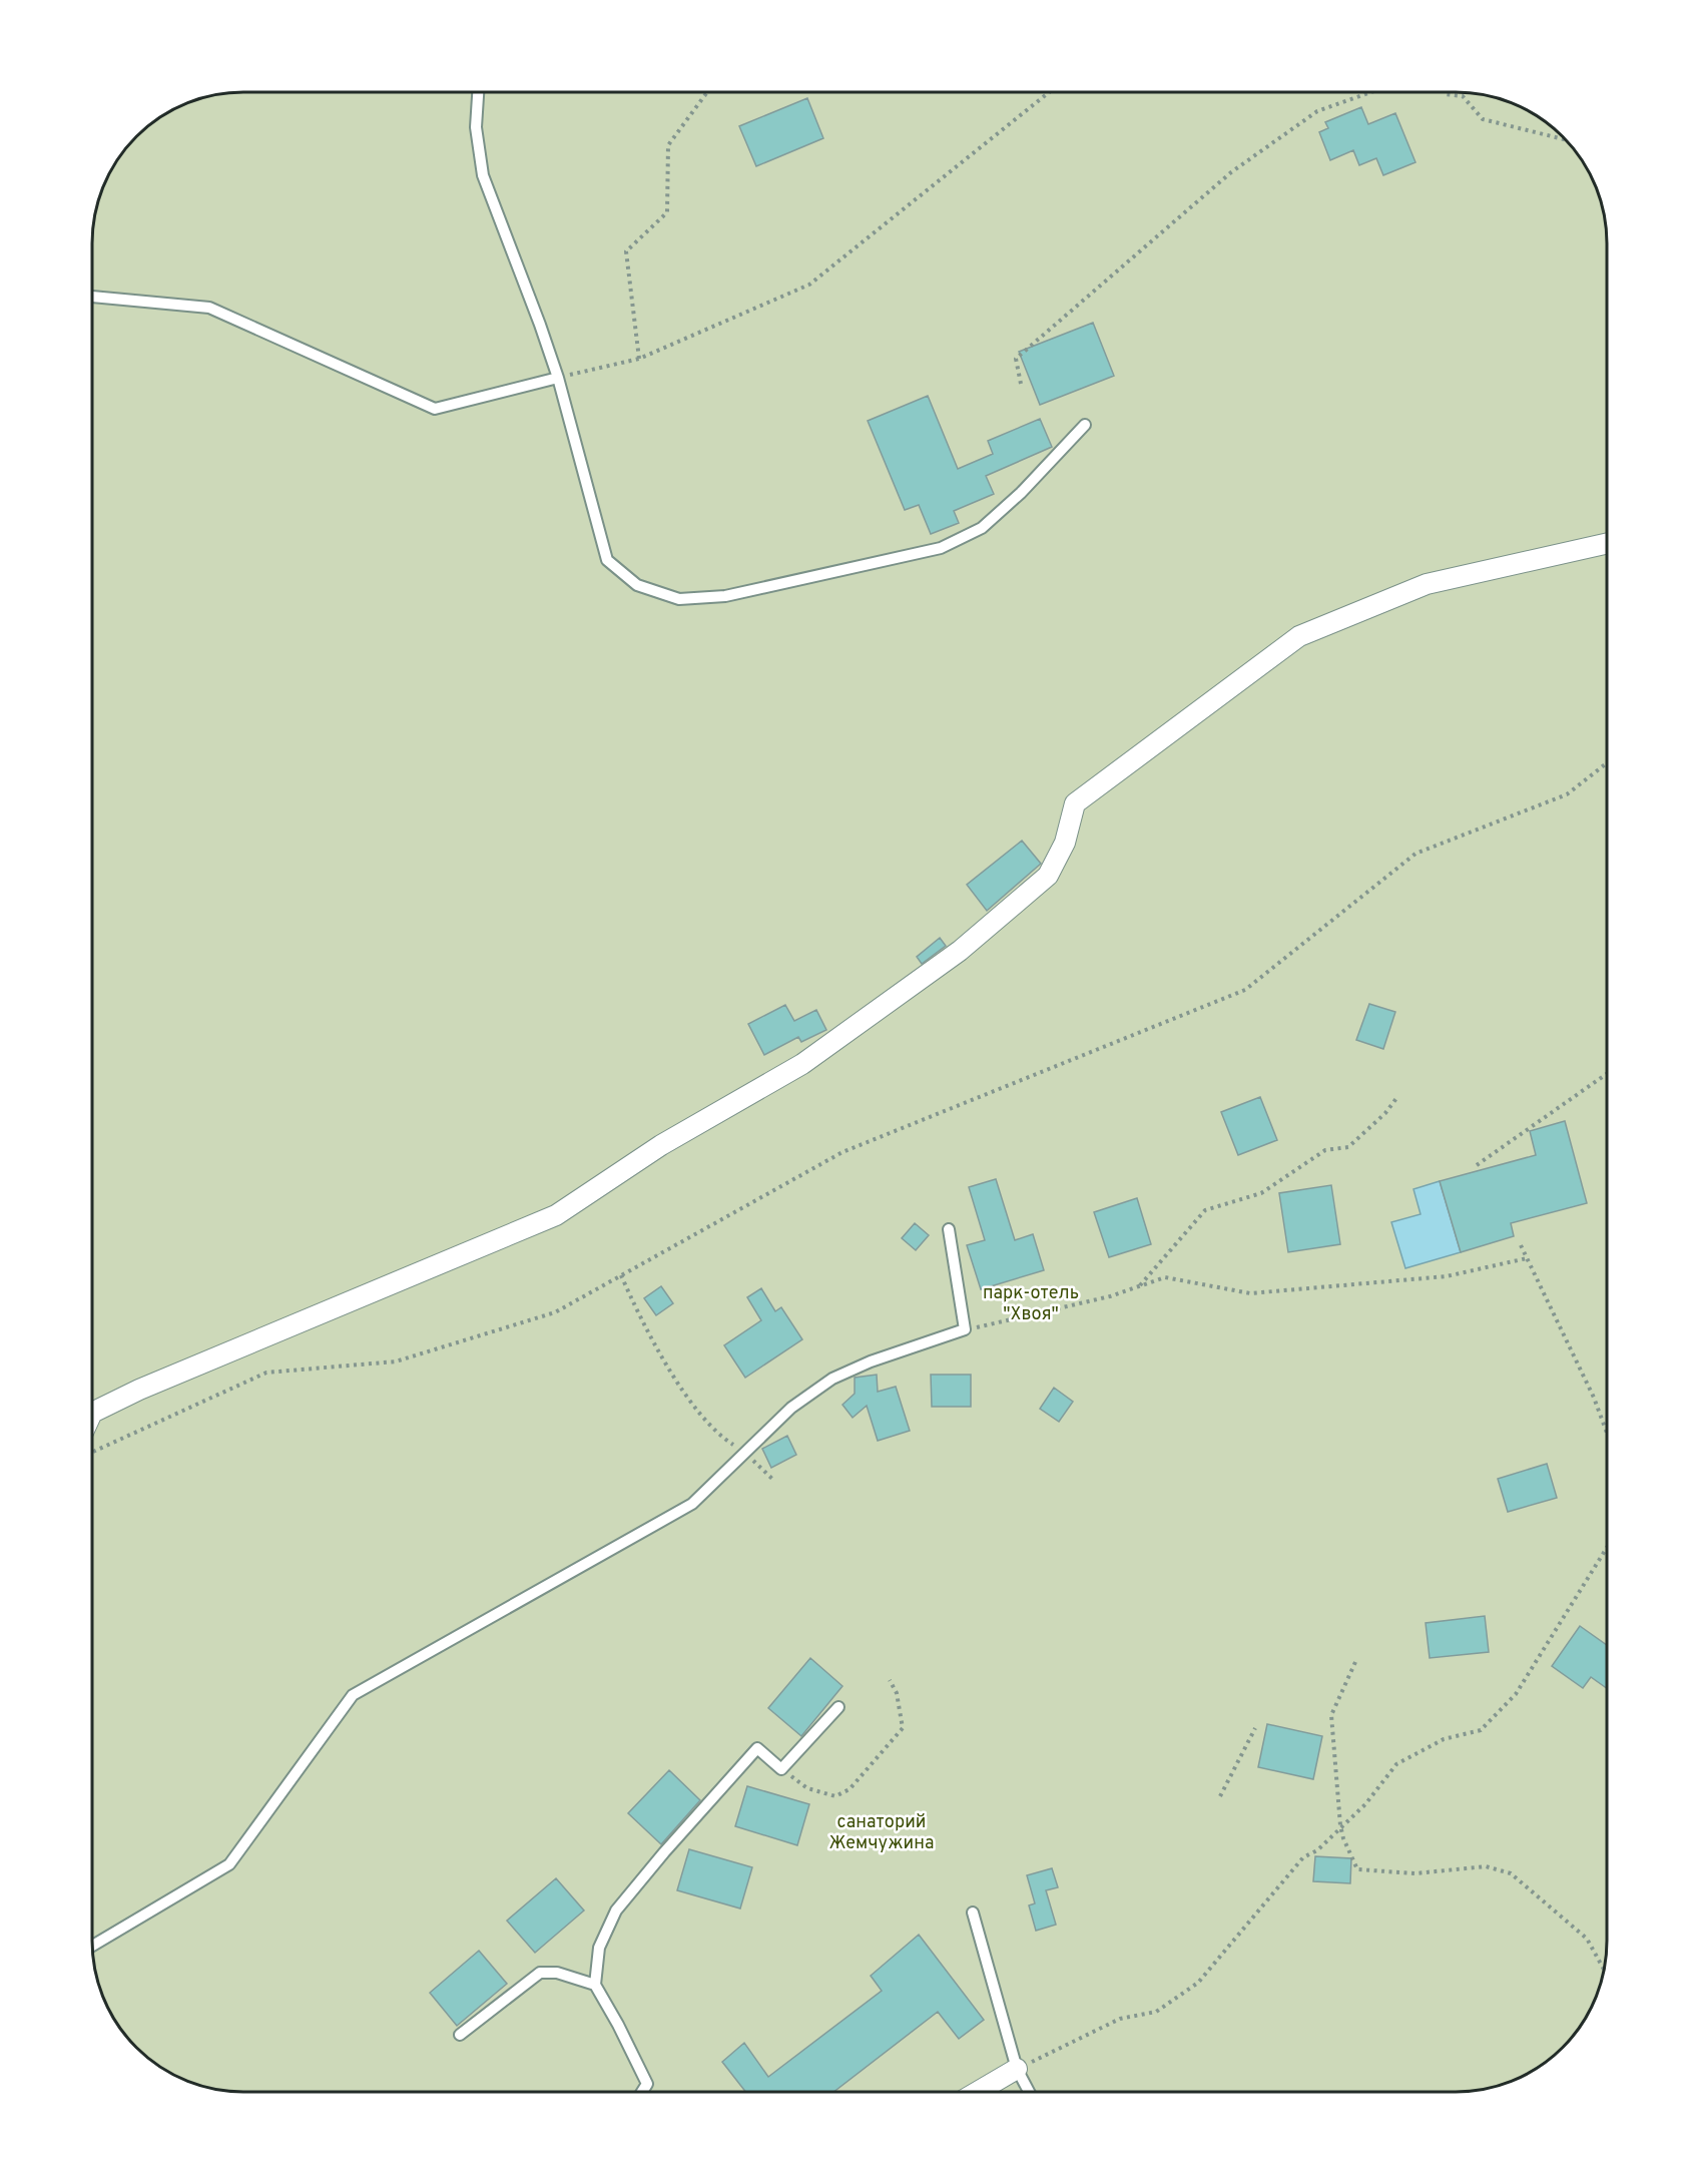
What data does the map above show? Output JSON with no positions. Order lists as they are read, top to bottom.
{
  "parks": ["парк-отель \"Хвоя\"", "санаторий Жемчужина"]
}
